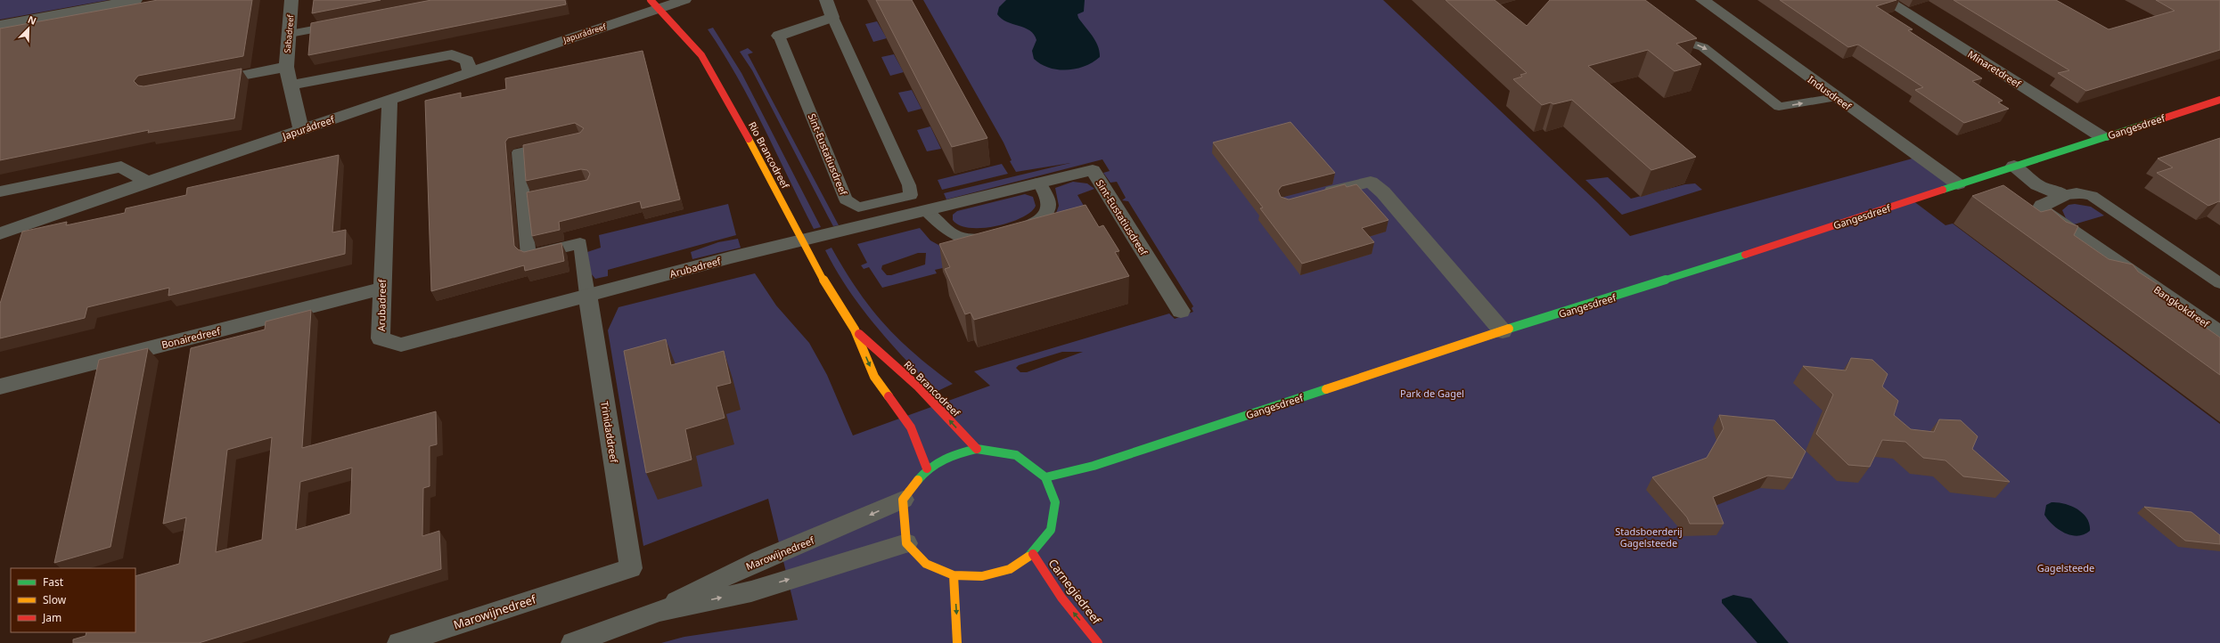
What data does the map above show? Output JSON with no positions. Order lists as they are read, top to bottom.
{
  "streets": {
    "street": [
      "Japurádreef",
      "Sabadreef",
      "Minaretdreef",
      "Indusdreef",
      "Gangesdreef",
      "Sint-Eustatiusdreef",
      "Rio Brancodreef",
      "Arubadreef",
      "Bangkokdreef",
      "Bonairedreef",
      "Trinidaddreef",
      "Marowijnedreef",
      "Carnegiedreef"
    ]
  },
  "crossings": [
    ["Japurádreef", "Sabadreef"],
    ["Japurádreef", "Rio Brancodreef"],
    ["Japurádreef", "Arubadreef"],
    ["Minaretdreef", "Gangesdreef"],
    ["Indusdreef", "Gangesdreef"],
    ["Gangesdreef", "Bangkokdreef"],
    ["Sint-Eustatiusdreef", "Rio Brancodreef"],
    ["Sint-Eustatiusdreef", "Arubadreef"],
    ["Rio Brancodreef", "Arubadreef"],
    ["Arubadreef", "Bonairedreef"],
    ["Arubadreef", "Trinidaddreef"],
    ["Trinidaddreef", "Marowijnedreef"]
  ],
  "one_way": ["Carnegiedreef"],
  "parks": ["Park de Gagel", "Stadsboerderij Gagelsteede", "Gagelsteede"],
  "legend": ["Fast", "Slow", "Jam"],
  "north": "top right"
}
